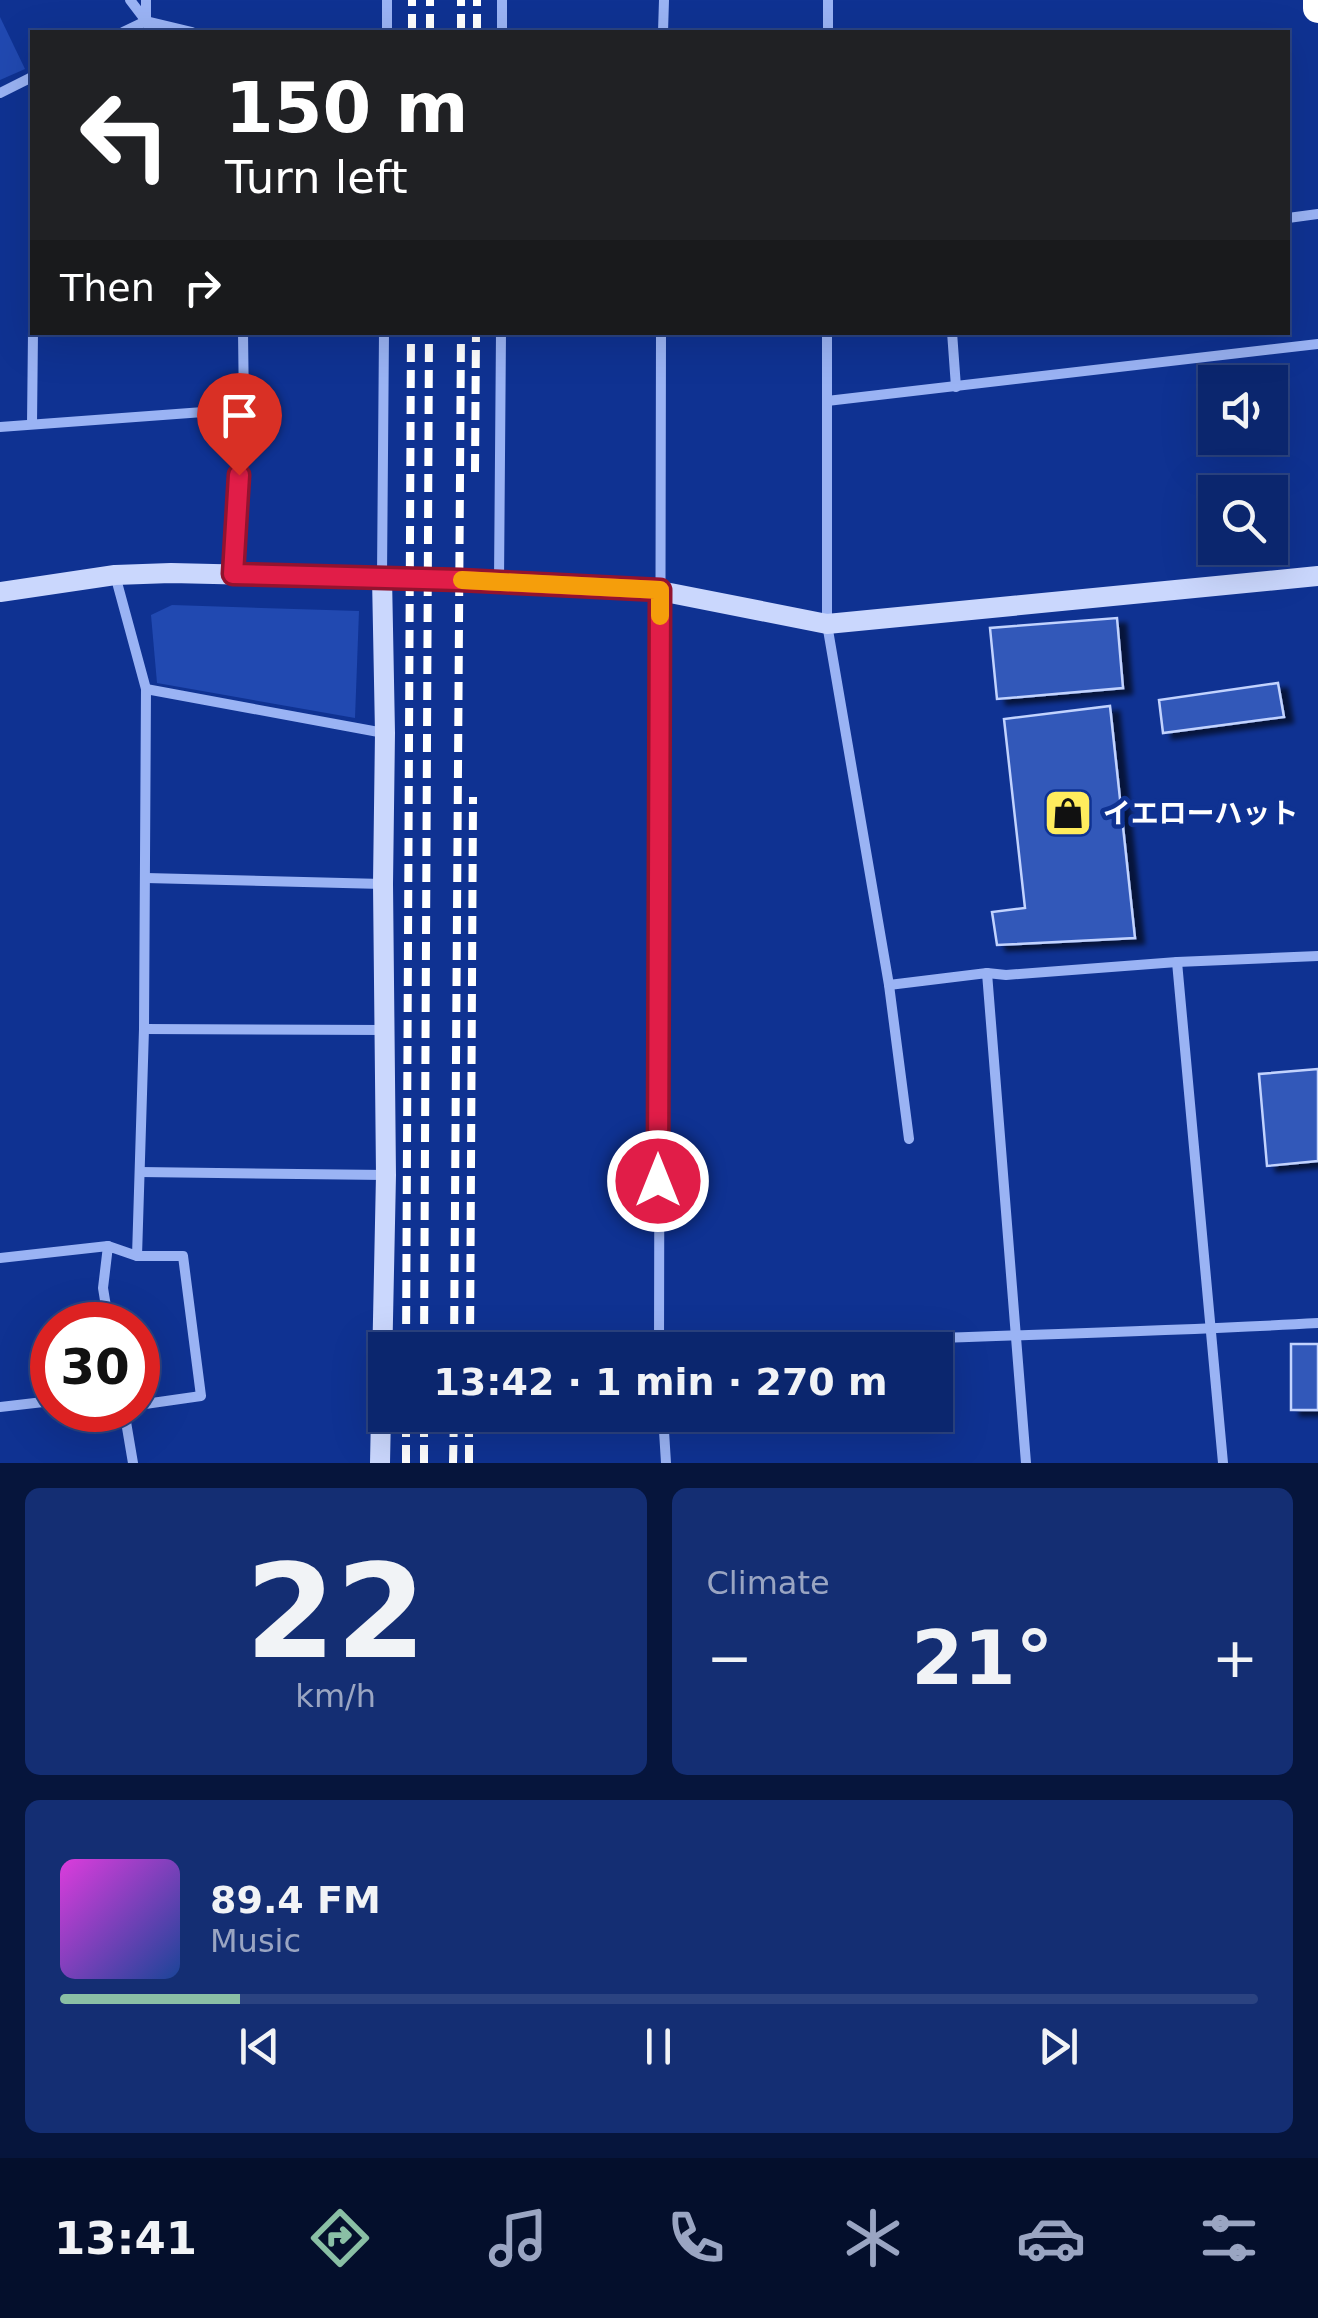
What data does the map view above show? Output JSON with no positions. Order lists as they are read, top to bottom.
{
  "places": {
    "shop": ["イエローハット"]
  },
  "page": {
    "turn": ["150 m", "Turn left"],
    "then": "Then",
    "limit": "30",
    "trip": "13:42 · 1 min · 270 m",
    "tile": [
      ["22", "km/h"],
      "Climate"
    ],
    "heat": ["−", "21°", "+"],
    "song": ["89.4 FM", "Music"],
    "tabs": "13:41"
  }
}
